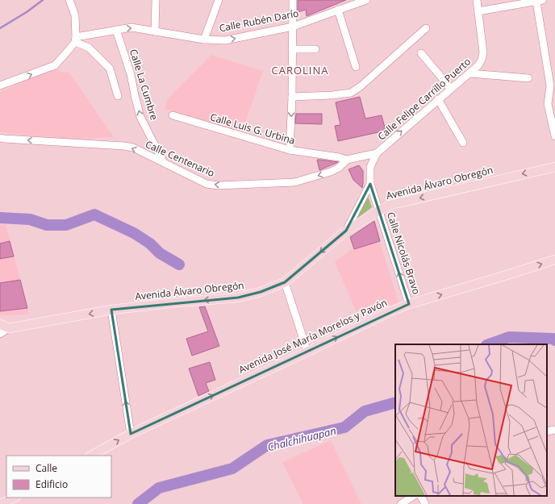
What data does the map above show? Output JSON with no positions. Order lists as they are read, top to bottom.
{
  "streets": {
    "main road": ["Avenida Álvaro Obregón", "Avenida José María Morelos y Pavón"],
    "street": [
      "Calle Rubén Darío",
      "Calle La Cumbre",
      "Calle Felipe Carrillo Puerto",
      "Calle Luis G. Urbina",
      "Calle Centenario",
      "Calle Nicolás Bravo"
    ]
  },
  "crossings": [
    ["Calle Rubén Darío", "Calle La Cumbre"],
    ["Calle La Cumbre", "Calle Centenario"],
    ["Calle Felipe Carrillo Puerto", "Calle Nicolás Bravo"],
    ["Calle Luis G. Urbina", "Calle Centenario"],
    ["Avenida Álvaro Obregón", "Calle Nicolás Bravo"],
    ["Calle Nicolás Bravo", "Avenida José María Morelos y Pavón"]
  ],
  "one_way": [
    "Calle Rubén Darío",
    "Calle Centenario",
    "Avenida Álvaro Obregón",
    "Calle Nicolás Bravo",
    "Avenida José María Morelos y Pavón"
  ],
  "districts": ["CAROLINA"],
  "water": ["Chalchihuapan"],
  "legend": ["Calle", "Edificio"]
}
